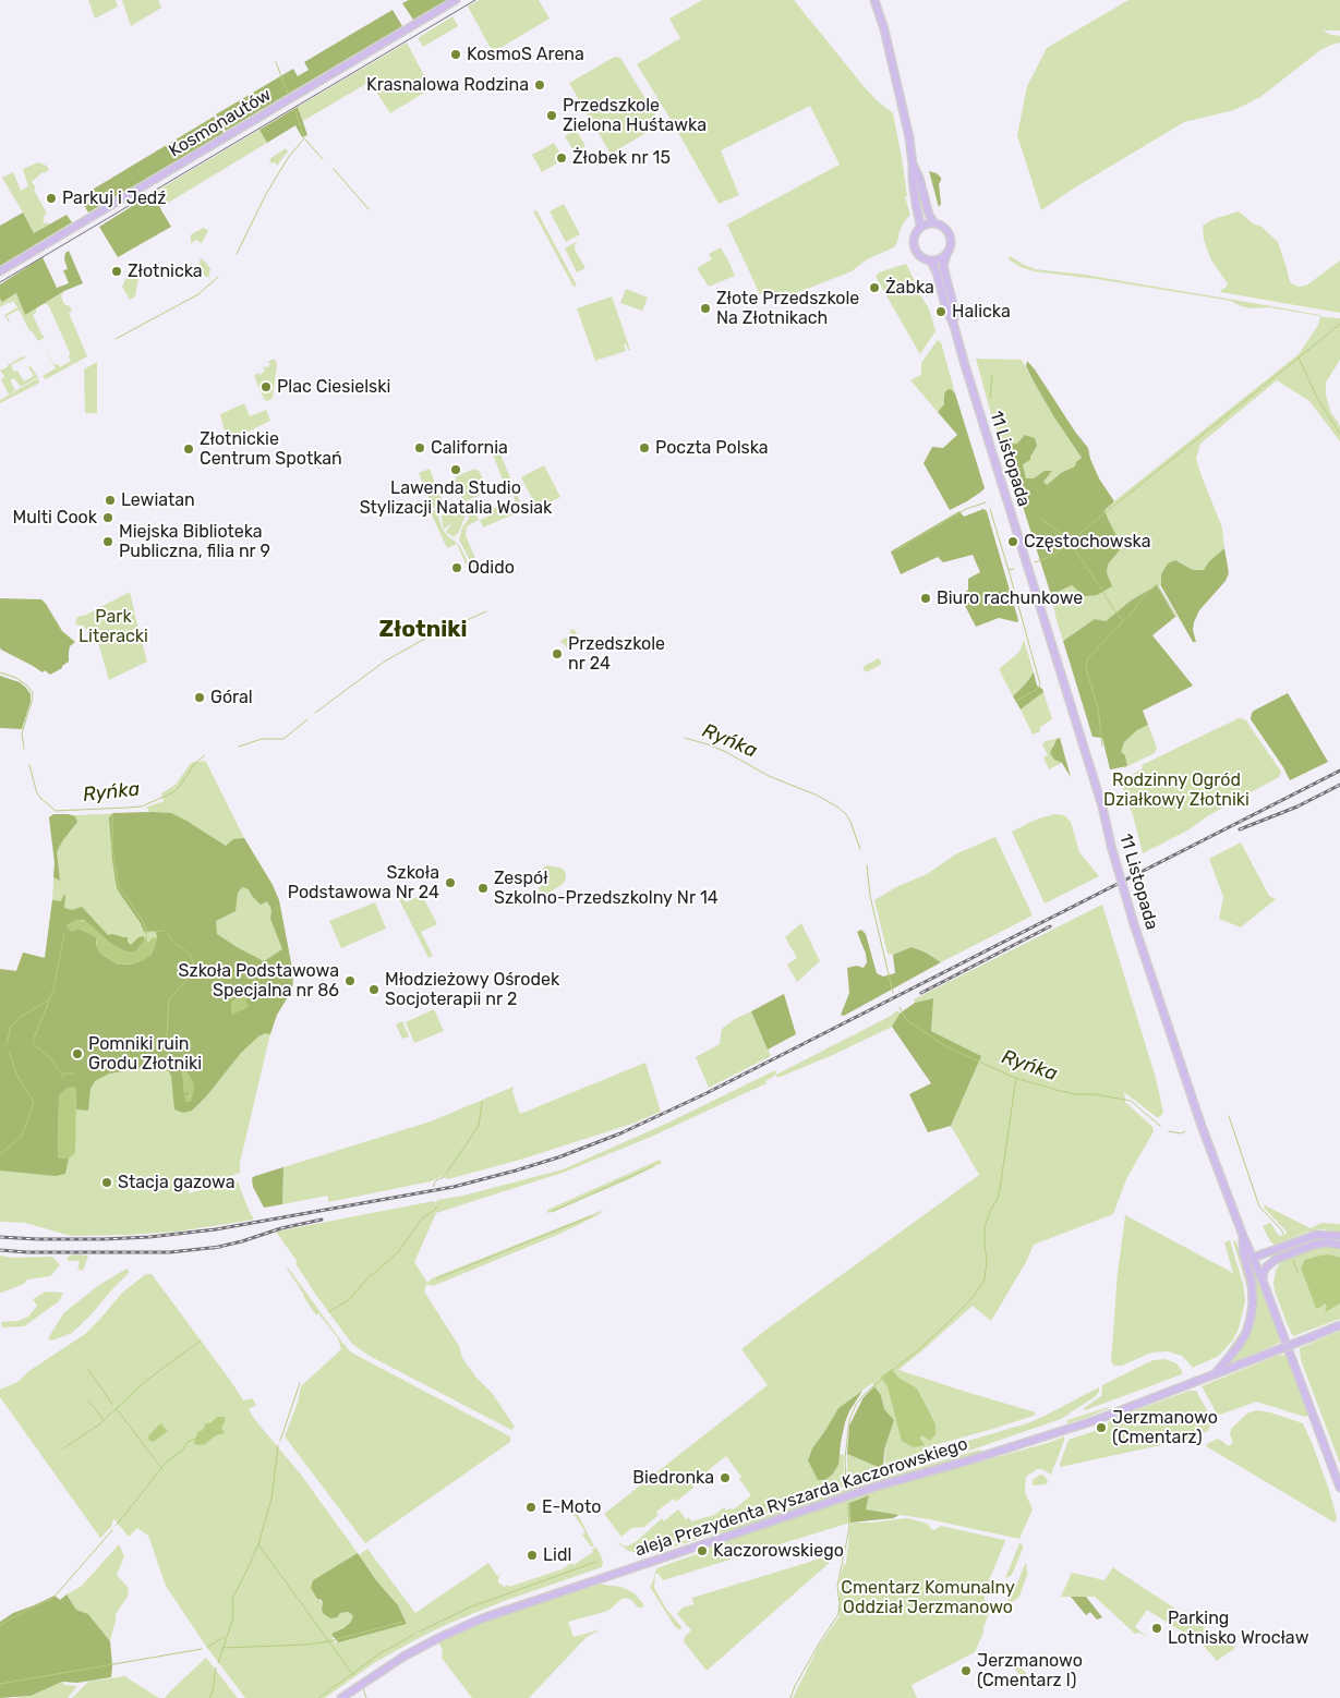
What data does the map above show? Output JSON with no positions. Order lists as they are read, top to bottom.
{
  "streets": {
    "main road": ["Kosmonautów", "11 Listopada", "aleja Prezydenta Ryszarda Kaczorowskiego"]
  },
  "districts": ["Złotniki"],
  "water": ["Ryńka"],
  "parks": ["Park Literacki", "Rodzinny Ogród Działkowy Złotniki", "Cmentarz Komunalny Oddział Jerzmanowo"],
  "places": [
    "KosmoS Arena",
    "Krasnalowa Rodzina",
    "Przedszkole Zielona Huśtawka",
    "Żłobek nr 15",
    "Parkuj i Jedź",
    "Złotnicka",
    "Żabka",
    "Złote Przedszkole Na Złotnikach",
    "Halicka",
    "Plac Ciesielski",
    "California",
    "Poczta Polska",
    "Złotnickie Centrum Spotkań",
    "Lawenda Studio Stylizacji Natalia Wosiak",
    "Lewiatan",
    "Multi Cook",
    "Miejska Biblioteka Publiczna, filia nr 9",
    "Częstochowska",
    "Odido",
    "Biuro rachunkowe",
    "Przedszkole nr 24",
    "Góral",
    "Szkoła Podstawowa Nr 24",
    "Zespół Szkolno-Przedszkolny Nr 14",
    "Szkoła Podstawowa Specjalna nr 86",
    "Młodzieżowy Ośrodek Socjoterapii nr 2",
    "Pomniki ruin Grodu Złotniki",
    "Stacja gazowa",
    "Jerzmanowo (Cmentarz)",
    "Biedronka",
    "E-Moto",
    "Kaczorowskiego",
    "Lidl",
    "Parking Lotnisko Wrocław",
    "Jerzmanowo (Cmentarz I)"
  ]
}
